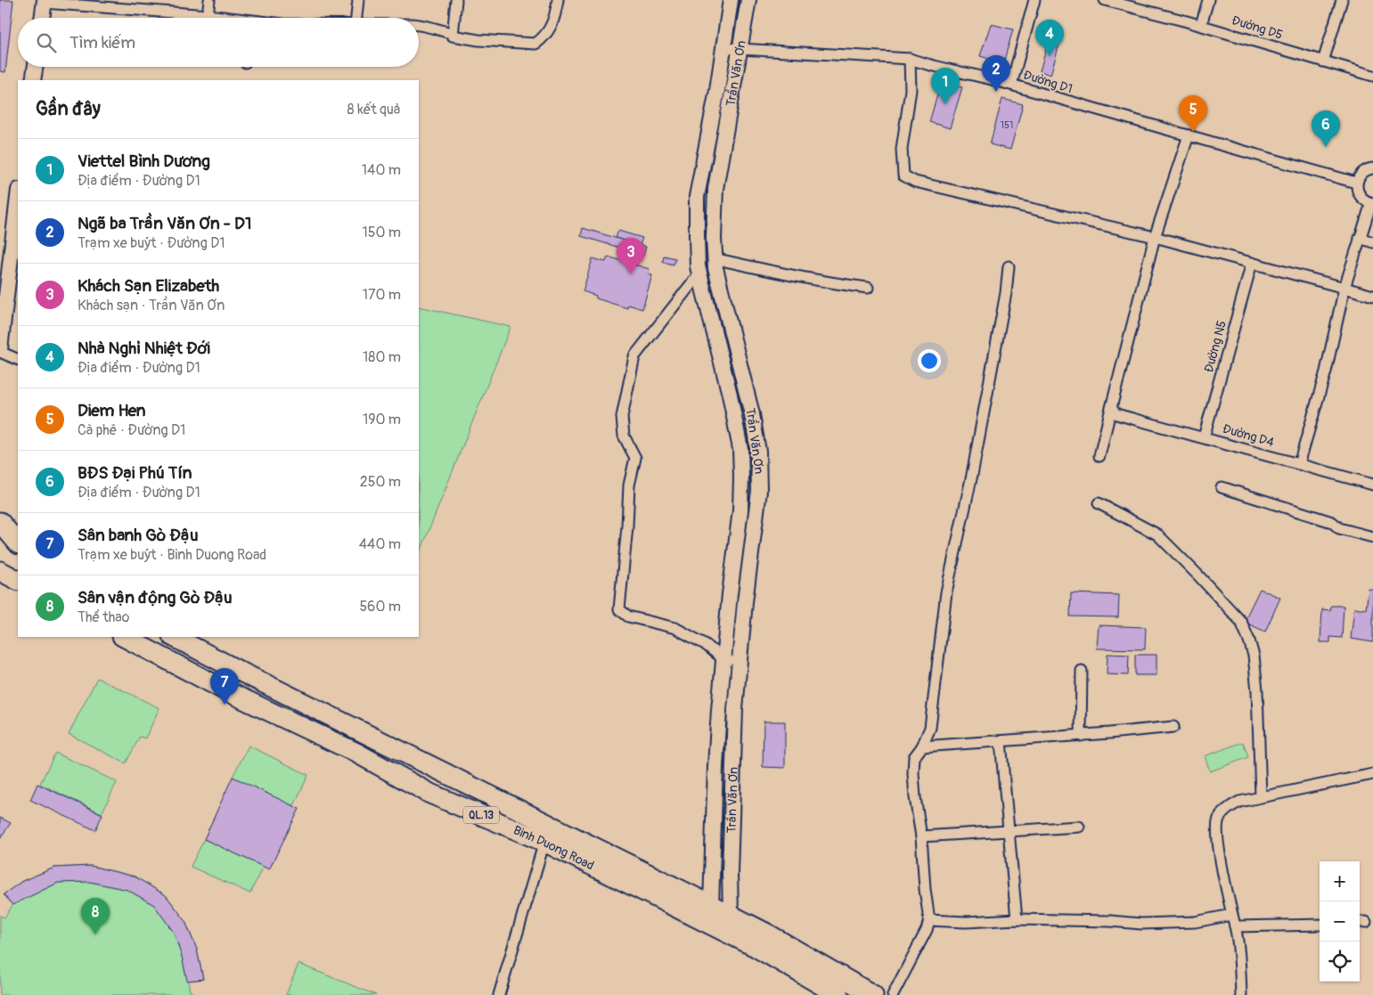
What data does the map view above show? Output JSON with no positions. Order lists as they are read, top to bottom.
{
  "streets": {
    "highway": ["QL.13", "Binh Duong Road"],
    "street": [
      "Đường D5",
      "Trần Văn Ơn",
      "Đường D1",
      "Đường N5",
      "Đường D4"
    ]
  },
  "crossings": [
    ["Trần Văn Ơn", "Đường D1"],
    ["Trần Văn Ơn", "Binh Duong Road"],
    ["Đường N5", "Đường D4"]
  ],
  "house_numbers": ["151"],
  "page": {
    "search": "Tìm kiếm",
    "pins": [
      "4",
      "2",
      "1",
      "5",
      "6",
      "3",
      "7",
      "8"
    ],
    "heading": ["Gần đây", "8 kết quả"],
    "list": [
      {
        "mark": "1",
        "name": "Viettel Bình Dương",
        "note": "Địa điểm · Đường D1",
        "value": "140 m"
      },
      {
        "mark": "2",
        "name": "Ngã ba Trần Văn Ơn - D1",
        "note": "Trạm xe buýt · Đường D1",
        "value": "150 m"
      },
      {
        "mark": "3",
        "name": "Khách Sạn Elizabeth",
        "note": "Khách sạn · Trần Văn Ơn",
        "value": "170 m"
      },
      {
        "mark": "4",
        "name": "Nhà Nghỉ Nhiệt Đới",
        "note": "Địa điểm · Đường D1",
        "value": "180 m"
      },
      {
        "mark": "5",
        "name": "Diem Hen",
        "note": "Cà phê · Đường D1",
        "value": "190 m"
      },
      {
        "mark": "6",
        "name": "BĐS Đại Phú Tín",
        "note": "Địa điểm · Đường D1",
        "value": "250 m"
      },
      {
        "mark": "7",
        "name": "Sân banh Gò Đậu",
        "note": "Trạm xe buýt · Binh Duong Road",
        "value": "440 m"
      },
      {
        "mark": "8",
        "name": "Sân vận động Gò Đậu",
        "note": "Thể thao",
        "value": "560 m"
      }
    ],
    "map_buttons": ["+", "−"]
  }
}
